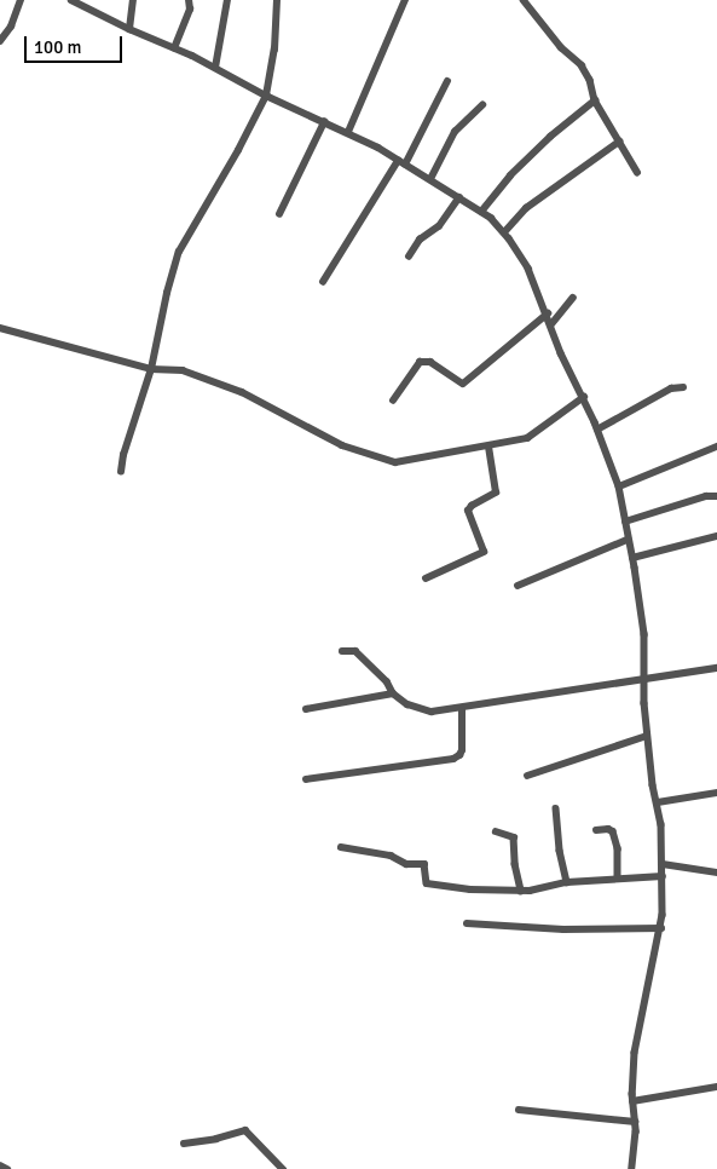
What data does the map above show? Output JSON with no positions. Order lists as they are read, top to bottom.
{
  "scale_bar": "100 m"
}
